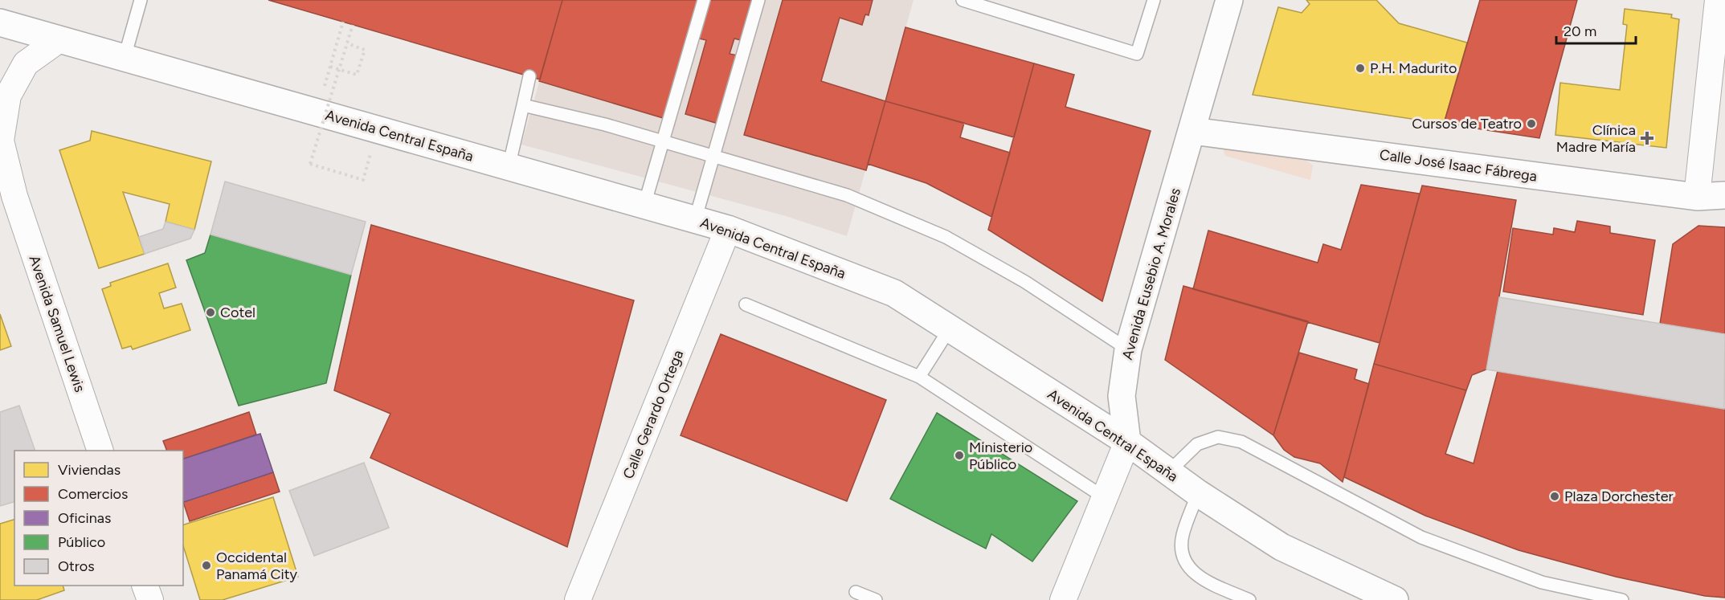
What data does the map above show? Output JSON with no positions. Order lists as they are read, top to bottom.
{
  "streets": {
    "main road": ["Avenida Central España", "Calle José Isaac Fábrega", "Avenida Eusebio A. Morales"],
    "street": ["Avenida Samuel Lewis", "Calle Gerardo Ortega"]
  },
  "crossings": [
    ["Avenida Central España", "Avenida Eusebio A. Morales"],
    ["Avenida Central España", "Avenida Samuel Lewis"],
    ["Avenida Central España", "Calle Gerardo Ortega"],
    ["Calle José Isaac Fábrega", "Avenida Eusebio A. Morales"]
  ],
  "places": {
    "other": [
      "P.H. Madurito",
      "Cursos de Teatro",
      "Cotel",
      "Ministerio Público",
      "Plaza Dorchester",
      "Occidental Panamá City"
    ],
    "health": ["Clínica Madre María"]
  },
  "legend": [
    "Viviendas",
    "Comercios",
    "Oficinas",
    "Público",
    "Otros"
  ],
  "scale_bar": "20 m"
}
